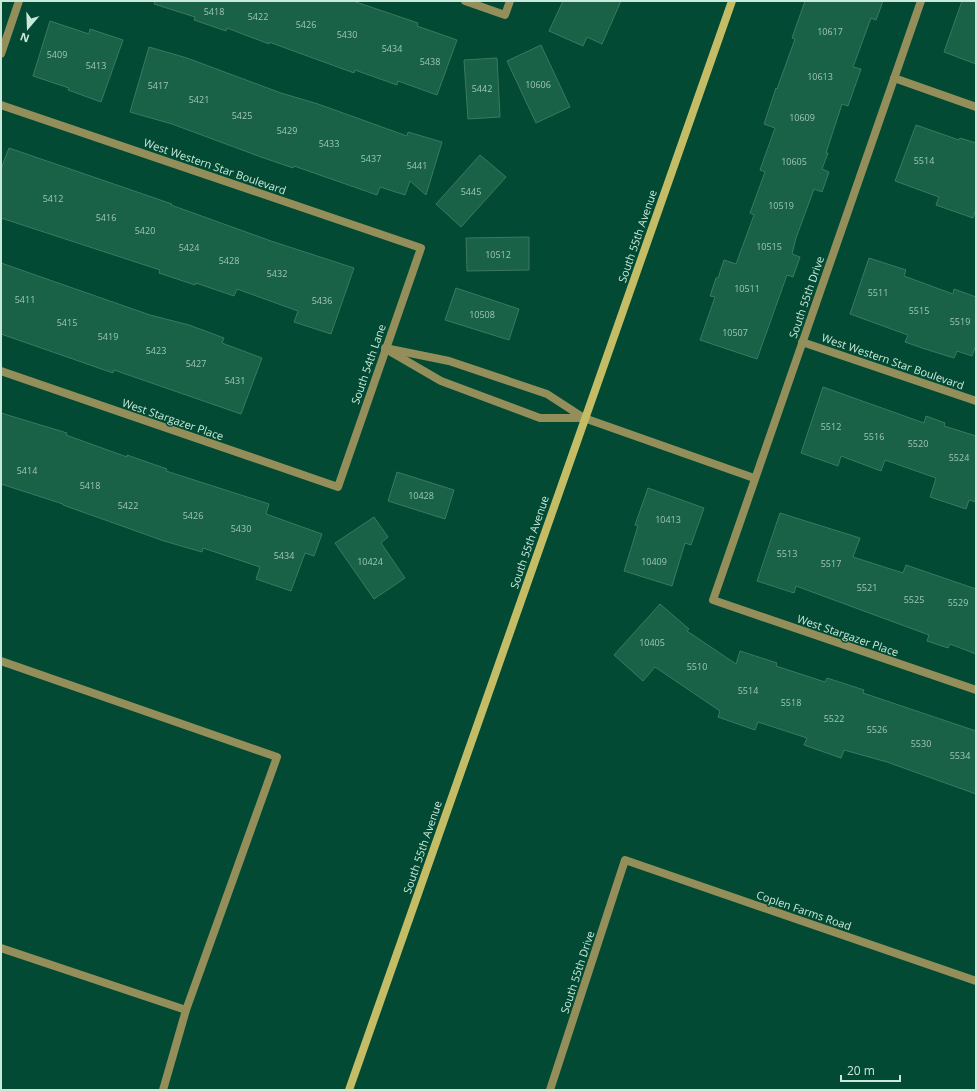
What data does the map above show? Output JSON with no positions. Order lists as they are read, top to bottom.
{
  "streets": {
    "street": [
      "West Western Star Boulevard",
      "South 55th Avenue",
      "South 55th Drive",
      "South 54th Lane",
      "West Stargazer Place",
      "Coplen Farms Road"
    ]
  },
  "crossings": [
    ["West Western Star Boulevard", "South 55th Drive"],
    ["West Western Star Boulevard", "South 54th Lane"],
    ["South 55th Drive", "West Stargazer Place"],
    ["South 55th Drive", "Coplen Farms Road"],
    ["South 54th Lane", "West Stargazer Place"]
  ],
  "house_numbers": [
    "5418",
    "5422",
    "5426",
    "10617",
    "5430",
    "5434",
    "5409",
    "5438",
    "5413",
    "10613",
    "10606",
    "5417",
    "5442",
    "5421",
    "5425",
    "10609",
    "5429",
    "5433",
    "5437",
    "5514",
    "10605",
    "5441",
    "5445",
    "5412",
    "10519",
    "5416",
    "5420",
    "10515",
    "5424",
    "10512",
    "5428",
    "5432",
    "10511",
    "5511",
    "5411",
    "5436",
    "5515",
    "10508",
    "5519",
    "5415",
    "10507",
    "5419",
    "5423",
    "5427",
    "5431",
    "5512",
    "5516",
    "5520",
    "5524",
    "5414",
    "5418",
    "10428",
    "5422",
    "5426",
    "10413",
    "5430",
    "5513",
    "5434",
    "10424",
    "10409",
    "5517",
    "5521",
    "5525",
    "5529",
    "10405",
    "5510",
    "5514",
    "5518",
    "5522",
    "5526",
    "5530",
    "5534"
  ],
  "scale_bar": "20 m",
  "north": "bottom"
}
